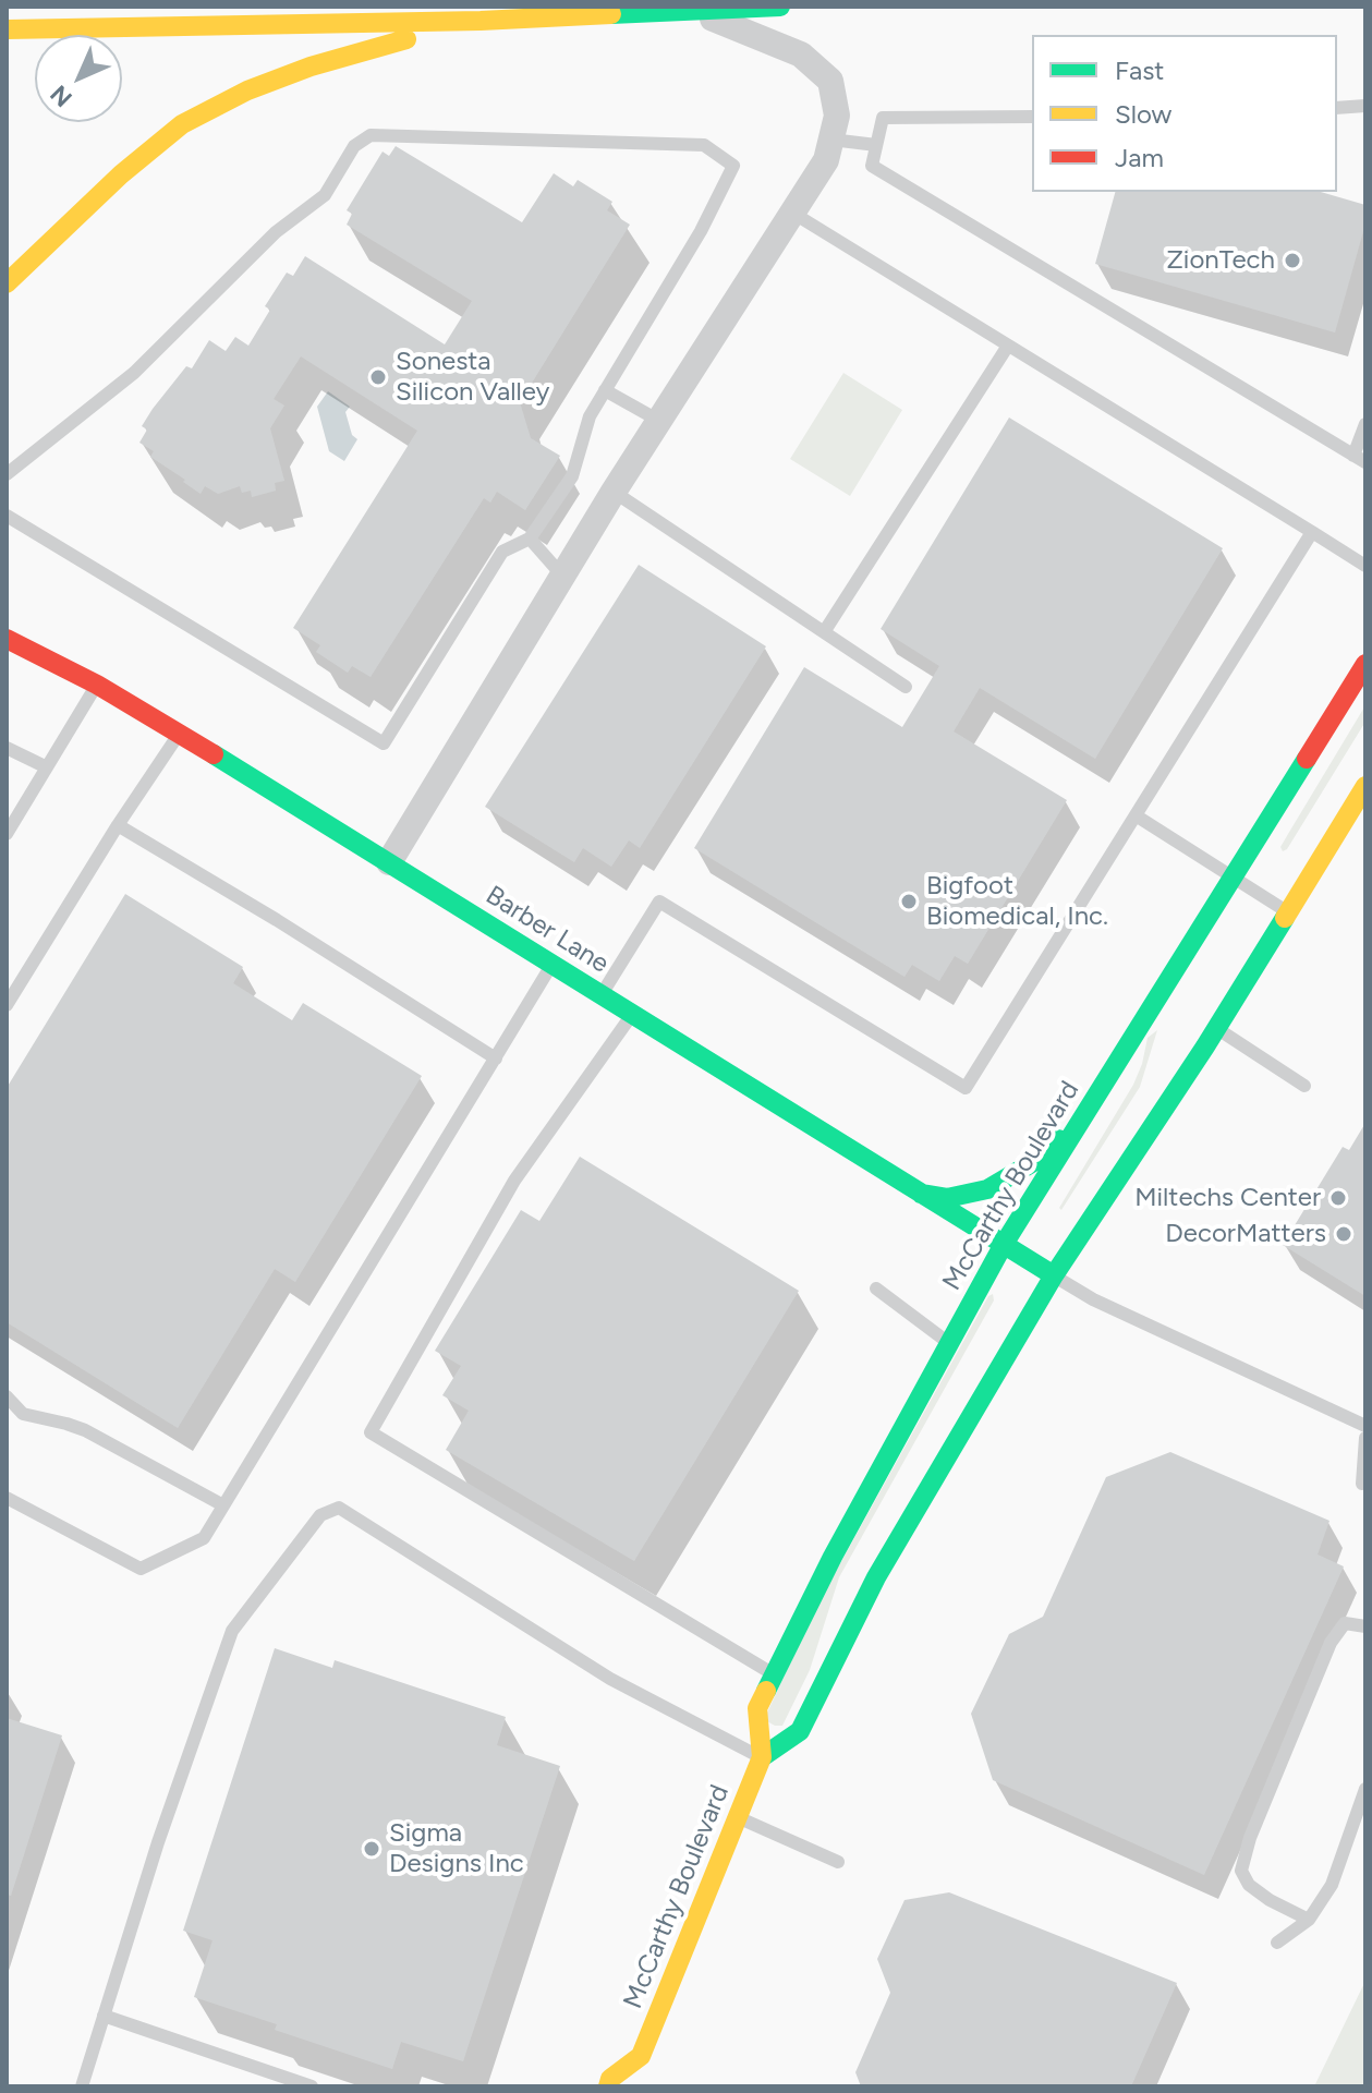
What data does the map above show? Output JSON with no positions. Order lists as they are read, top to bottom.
{
  "streets": {
    "main road": ["Barber Lane", "McCarthy Boulevard"]
  },
  "crossings": [
    ["Barber Lane", "McCarthy Boulevard"]
  ],
  "places": [
    "ZionTech",
    "Sonesta Silicon Valley",
    "Bigfoot Biomedical, Inc.",
    "Miltechs Center",
    "DecorMatters",
    "Sigma Designs Inc"
  ],
  "legend": ["Fast", "Slow", "Jam"],
  "north": "bottom left"
}
